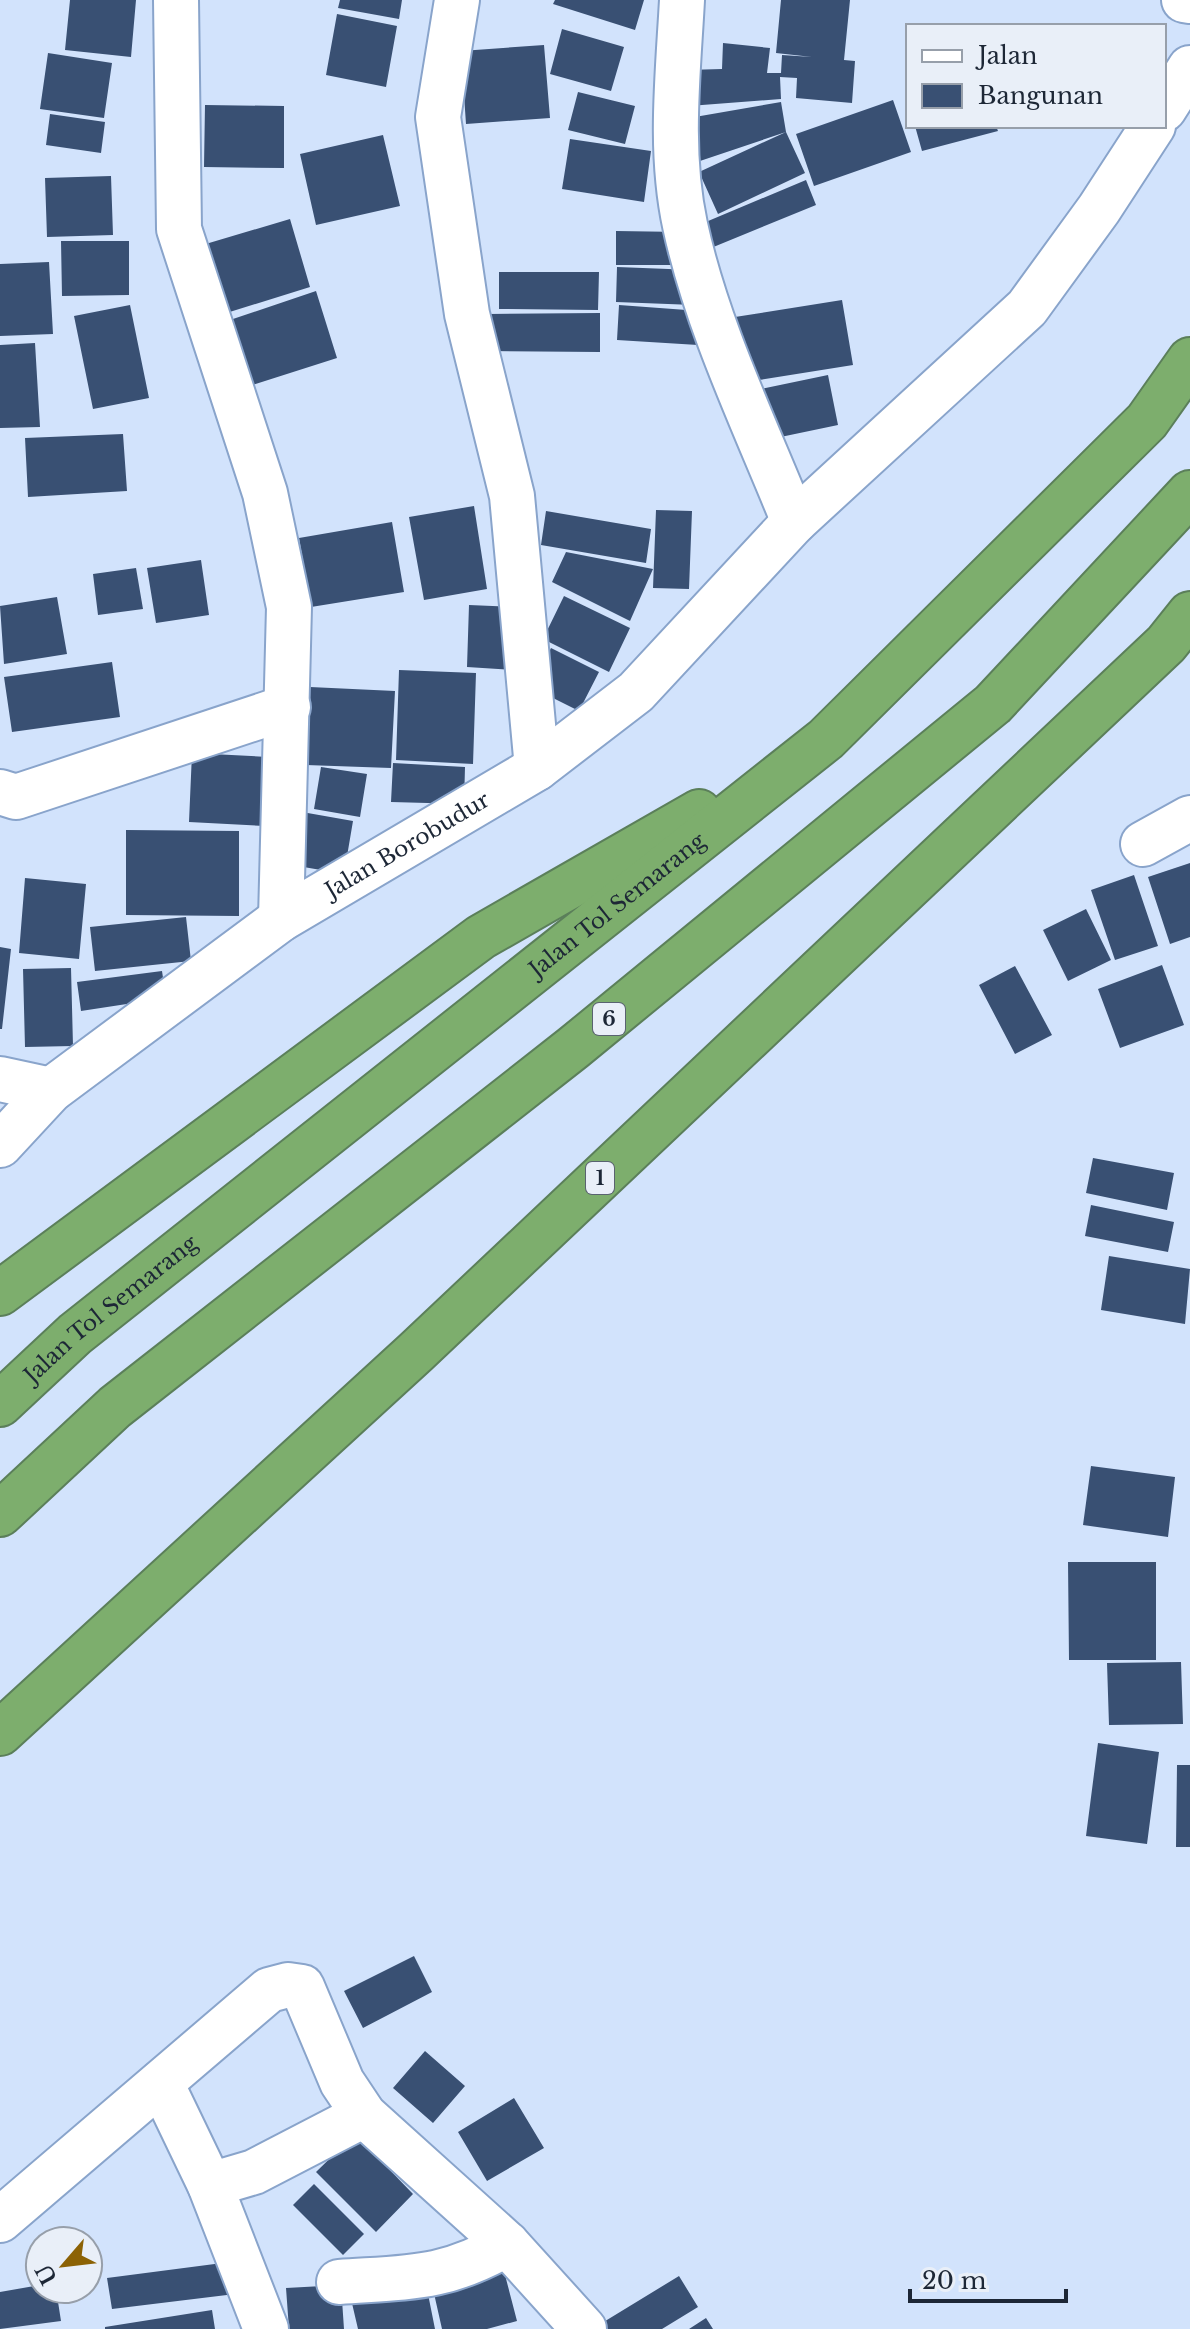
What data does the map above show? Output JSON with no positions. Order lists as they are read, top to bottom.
{
  "streets": {
    "highway": ["Jalan Tol Semarang", "6", "1"],
    "street": ["Jalan Borobudur"]
  },
  "legend": ["Jalan", "Bangunan"],
  "scale_bar": "20 m",
  "north": "bottom left"
}
